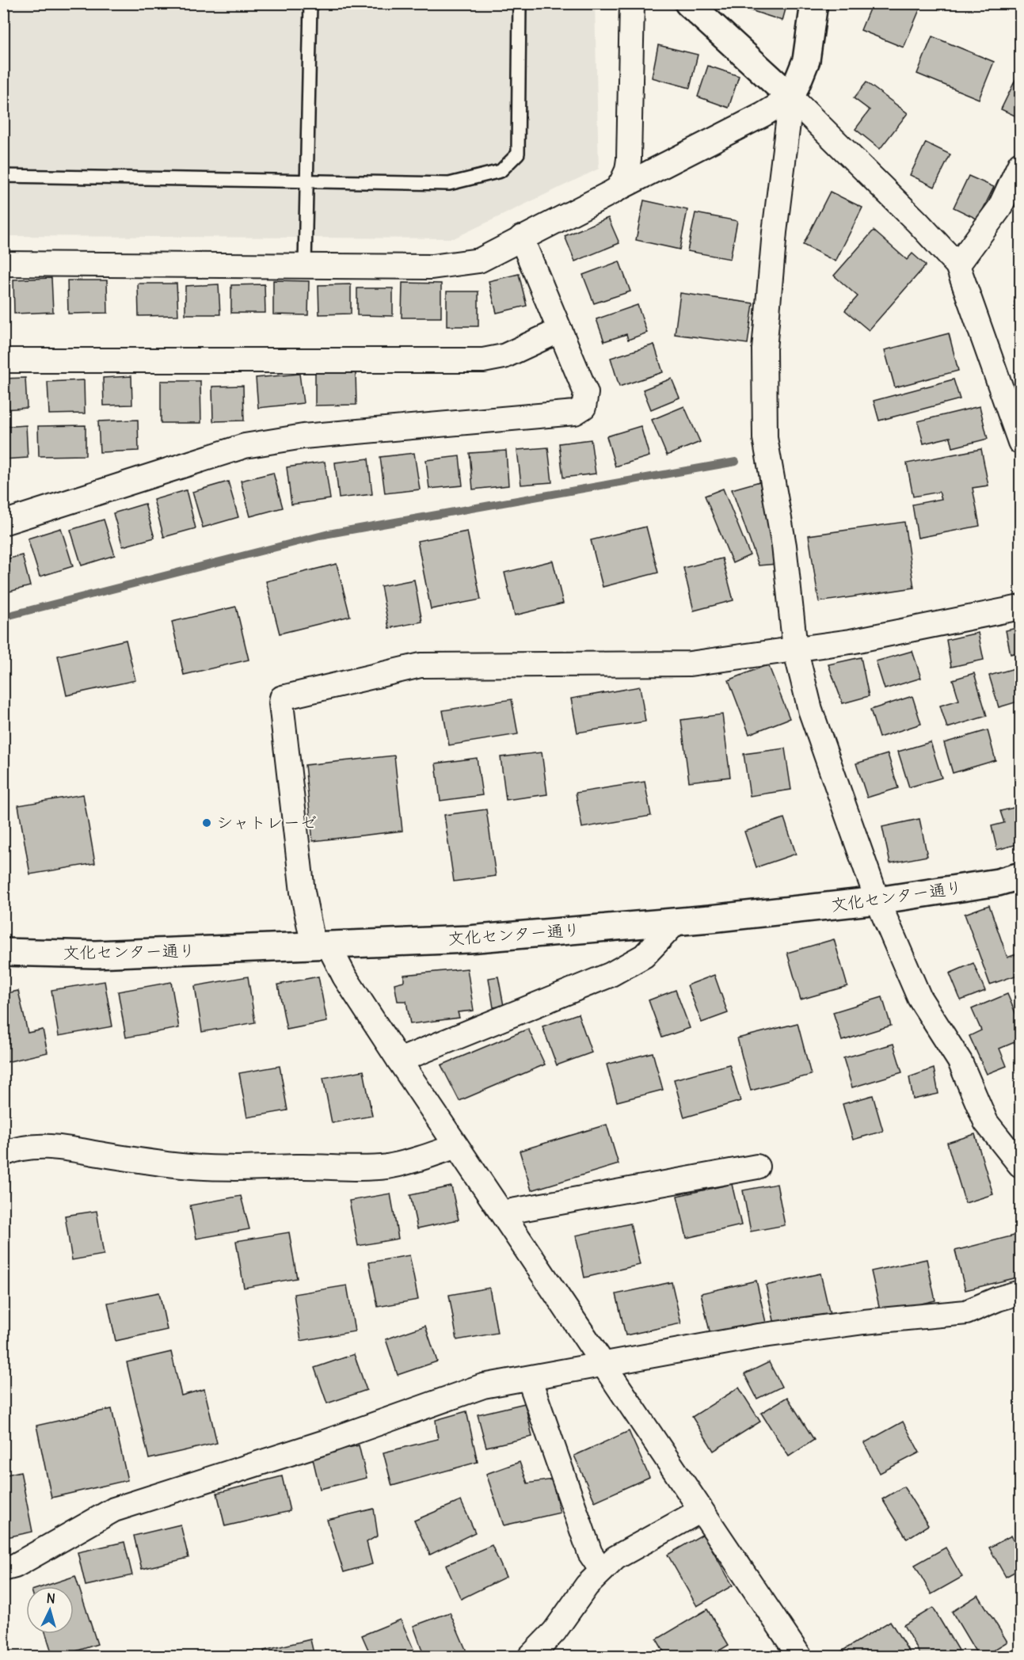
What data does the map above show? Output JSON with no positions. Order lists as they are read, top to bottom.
{
  "streets": {
    "street": ["文化センター通り"]
  },
  "places": ["シャトレーゼ"],
  "north": "top"
}
